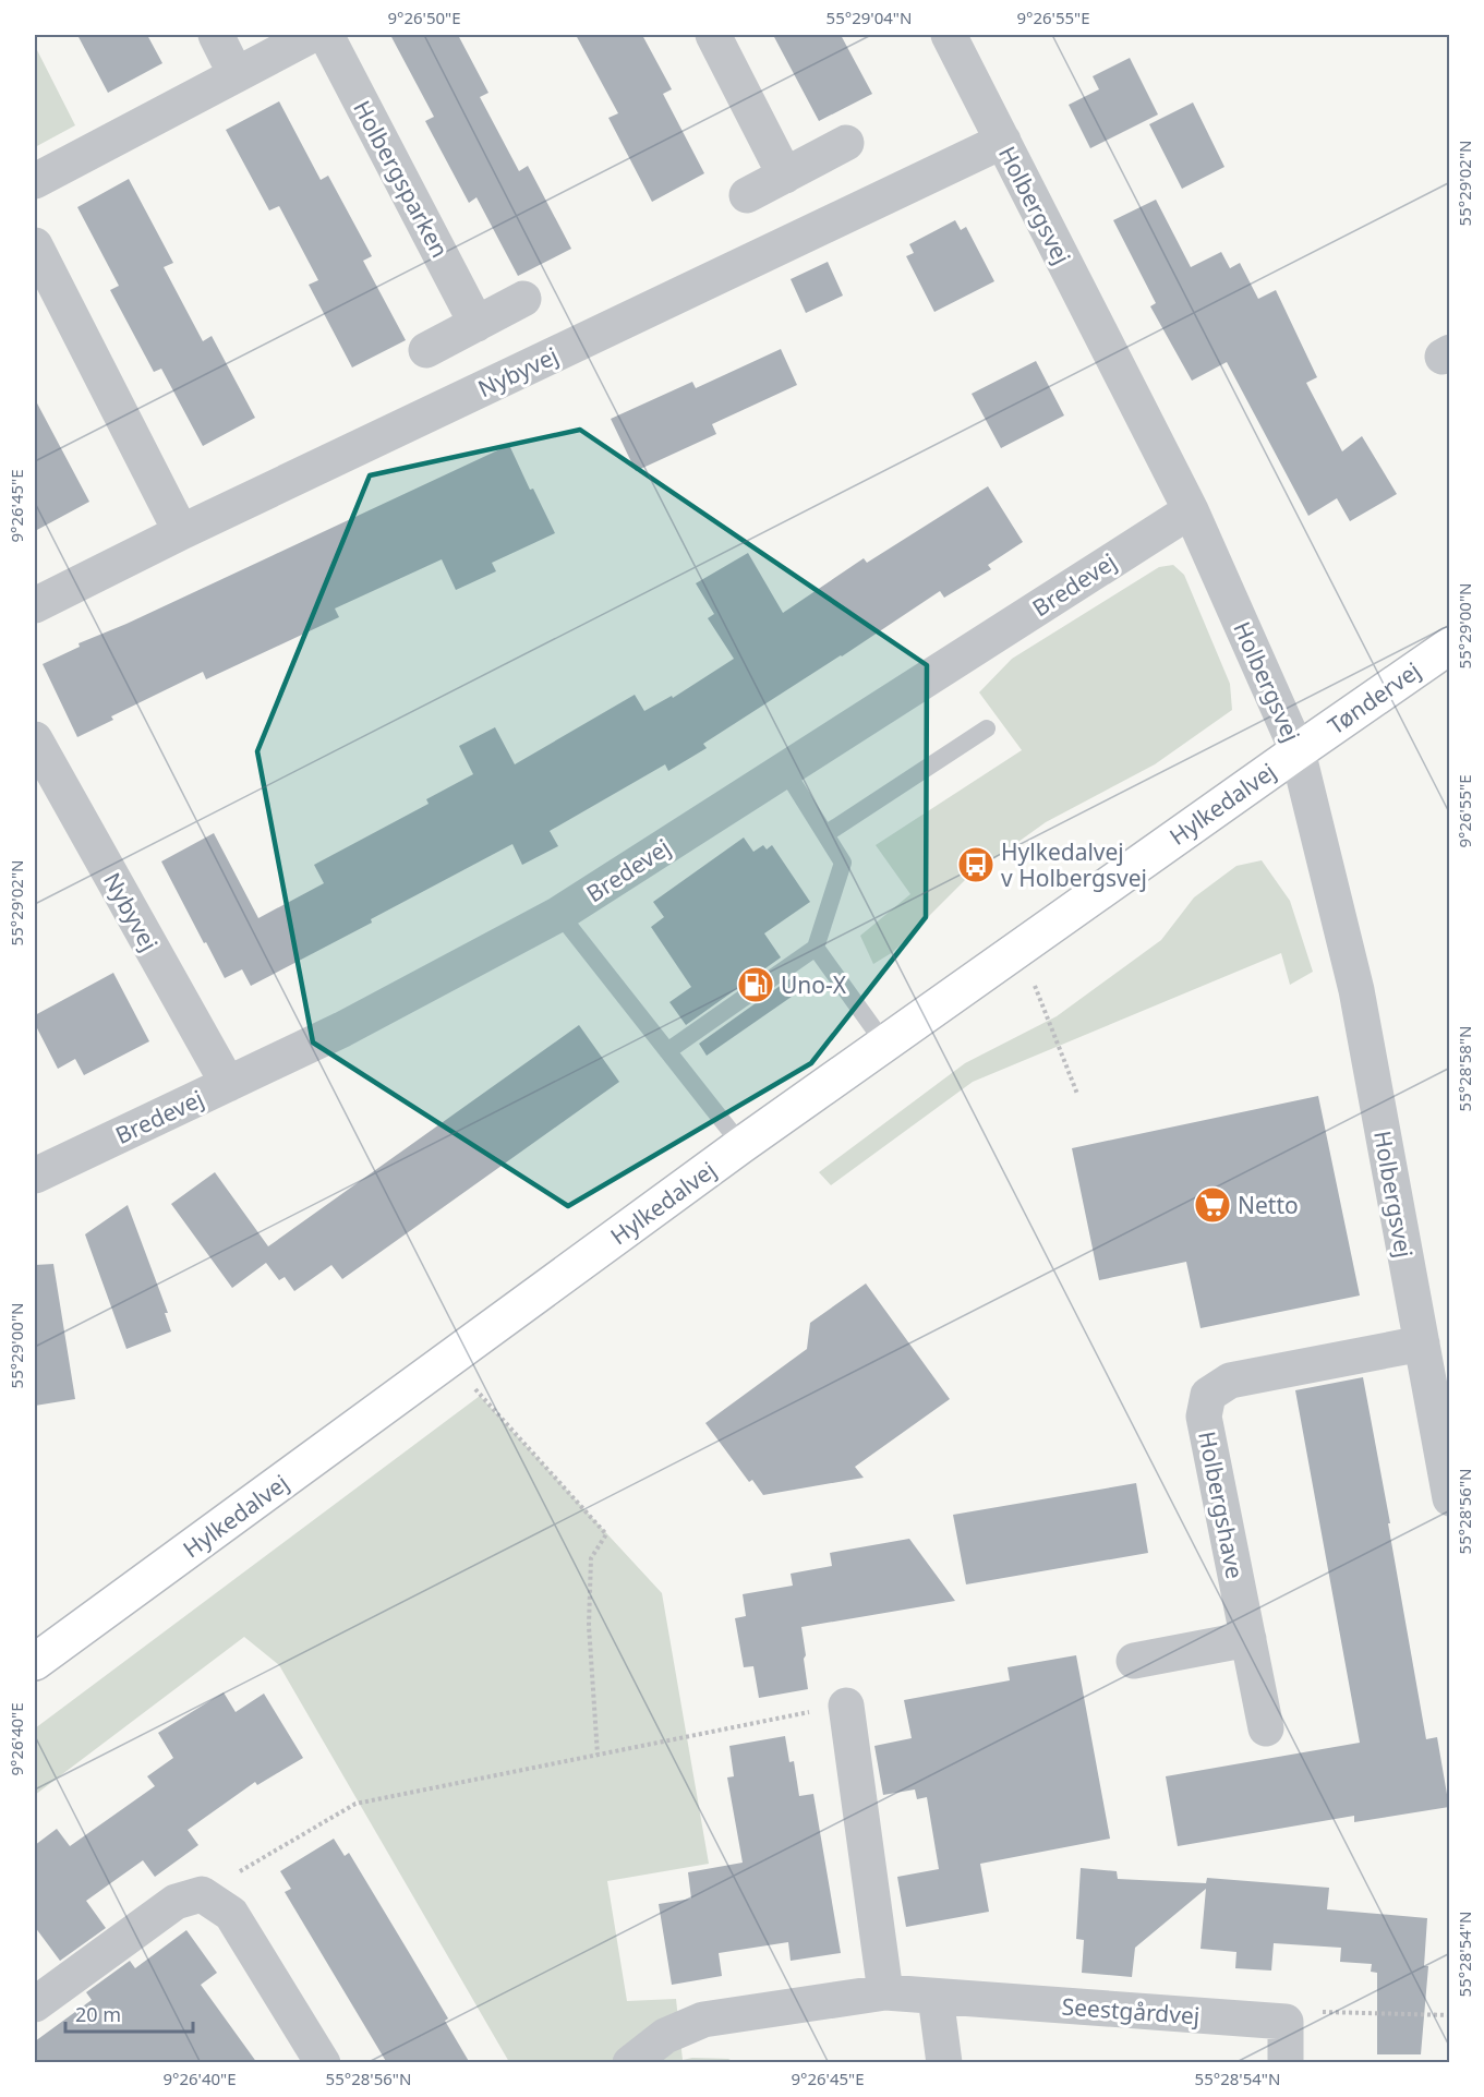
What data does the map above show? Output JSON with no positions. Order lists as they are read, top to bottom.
{
  "streets": {
    "street": [
      "Holbergsparken",
      "Holbergsvej",
      "Nybyvej",
      "Bredevej",
      "Tøndervej",
      "Hylkedalvej",
      "Holbergshave",
      "Seestgårdvej"
    ]
  },
  "crossings": [
    ["Holbergsvej", "Nybyvej"],
    ["Holbergsvej", "Bredevej"],
    ["Holbergsvej", "Tøndervej"],
    ["Holbergsvej", "Hylkedalvej"],
    ["Holbergsvej", "Holbergshave"],
    ["Nybyvej", "Bredevej"],
    ["Tøndervej", "Hylkedalvej"]
  ],
  "places": {
    "bus stop": ["Hylkedalvej v Holbergsvej"],
    "fuel station": ["Uno-X"],
    "supermarket": ["Netto"]
  },
  "scale_bar": "20 m",
  "coordinates": [
    "9°26'50\"E",
    "55°29'04\"N",
    "9°26'55\"E",
    "55°29'02\"N",
    "9°26'45\"E",
    "55°29'00\"N",
    "55°28'58\"N",
    "55°28'56\"N",
    "9°26'40\"E",
    "55°28'54\"N"
  ]
}
